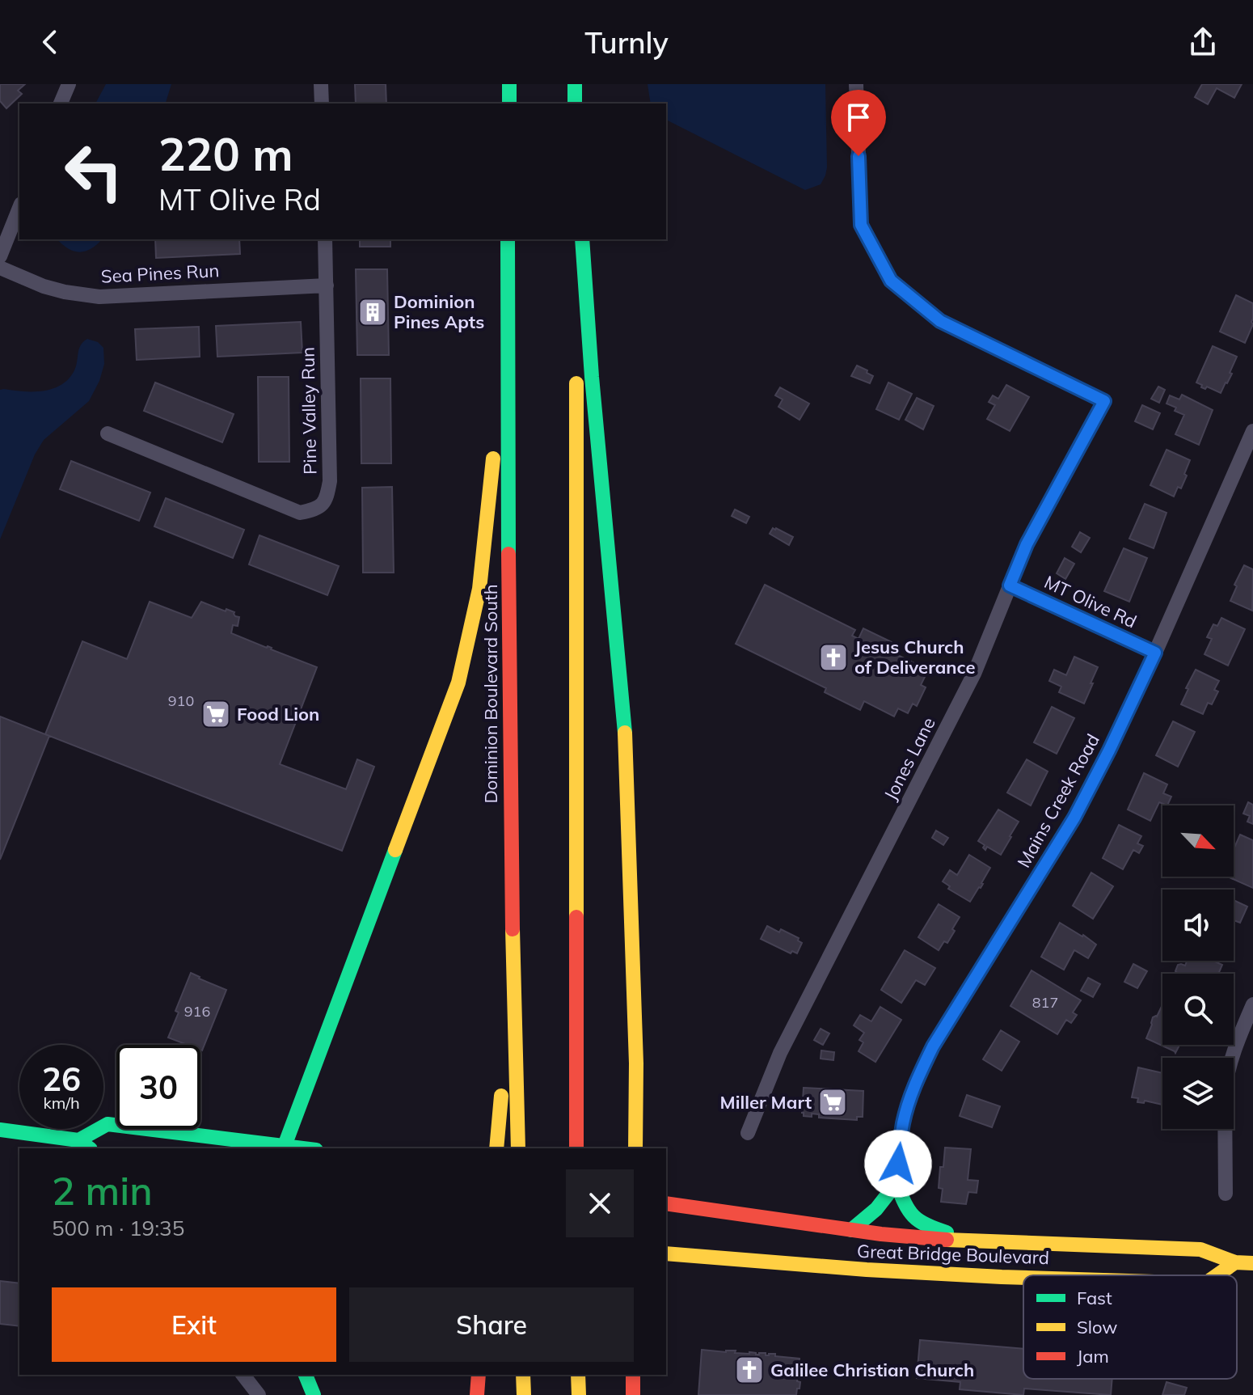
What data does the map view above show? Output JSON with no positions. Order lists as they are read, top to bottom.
{
  "streets": {
    "main road": ["Dominion Boulevard South", "Great Bridge Boulevard"],
    "street": [
      "Sea Pines Run",
      "Pine Valley Run",
      "MT Olive Rd",
      "Jones Lane",
      "Mains Creek Road"
    ]
  },
  "crossings": [
    ["Sea Pines Run", "Pine Valley Run"],
    ["MT Olive Rd", "Jones Lane"],
    ["MT Olive Rd", "Mains Creek Road"]
  ],
  "places": {
    "building": ["Dominion Pines Apts"],
    "church": ["Jesus Church of Deliverance", "Galilee Christian Church"],
    "supermarket": ["Food Lion", "Miller Mart"]
  },
  "house_numbers": ["910", "817", "916"],
  "legend": ["Fast", "Slow", "Jam"],
  "north": "bottom right",
  "page": {
    "header": "Turnly",
    "turn": ["220 m", "MT Olive Rd"],
    "speed": "26 km/h",
    "limit": "30",
    "heading": ["2 min", "500 m · 19:35"],
    "buttons": ["Exit", "Share"]
  }
}
